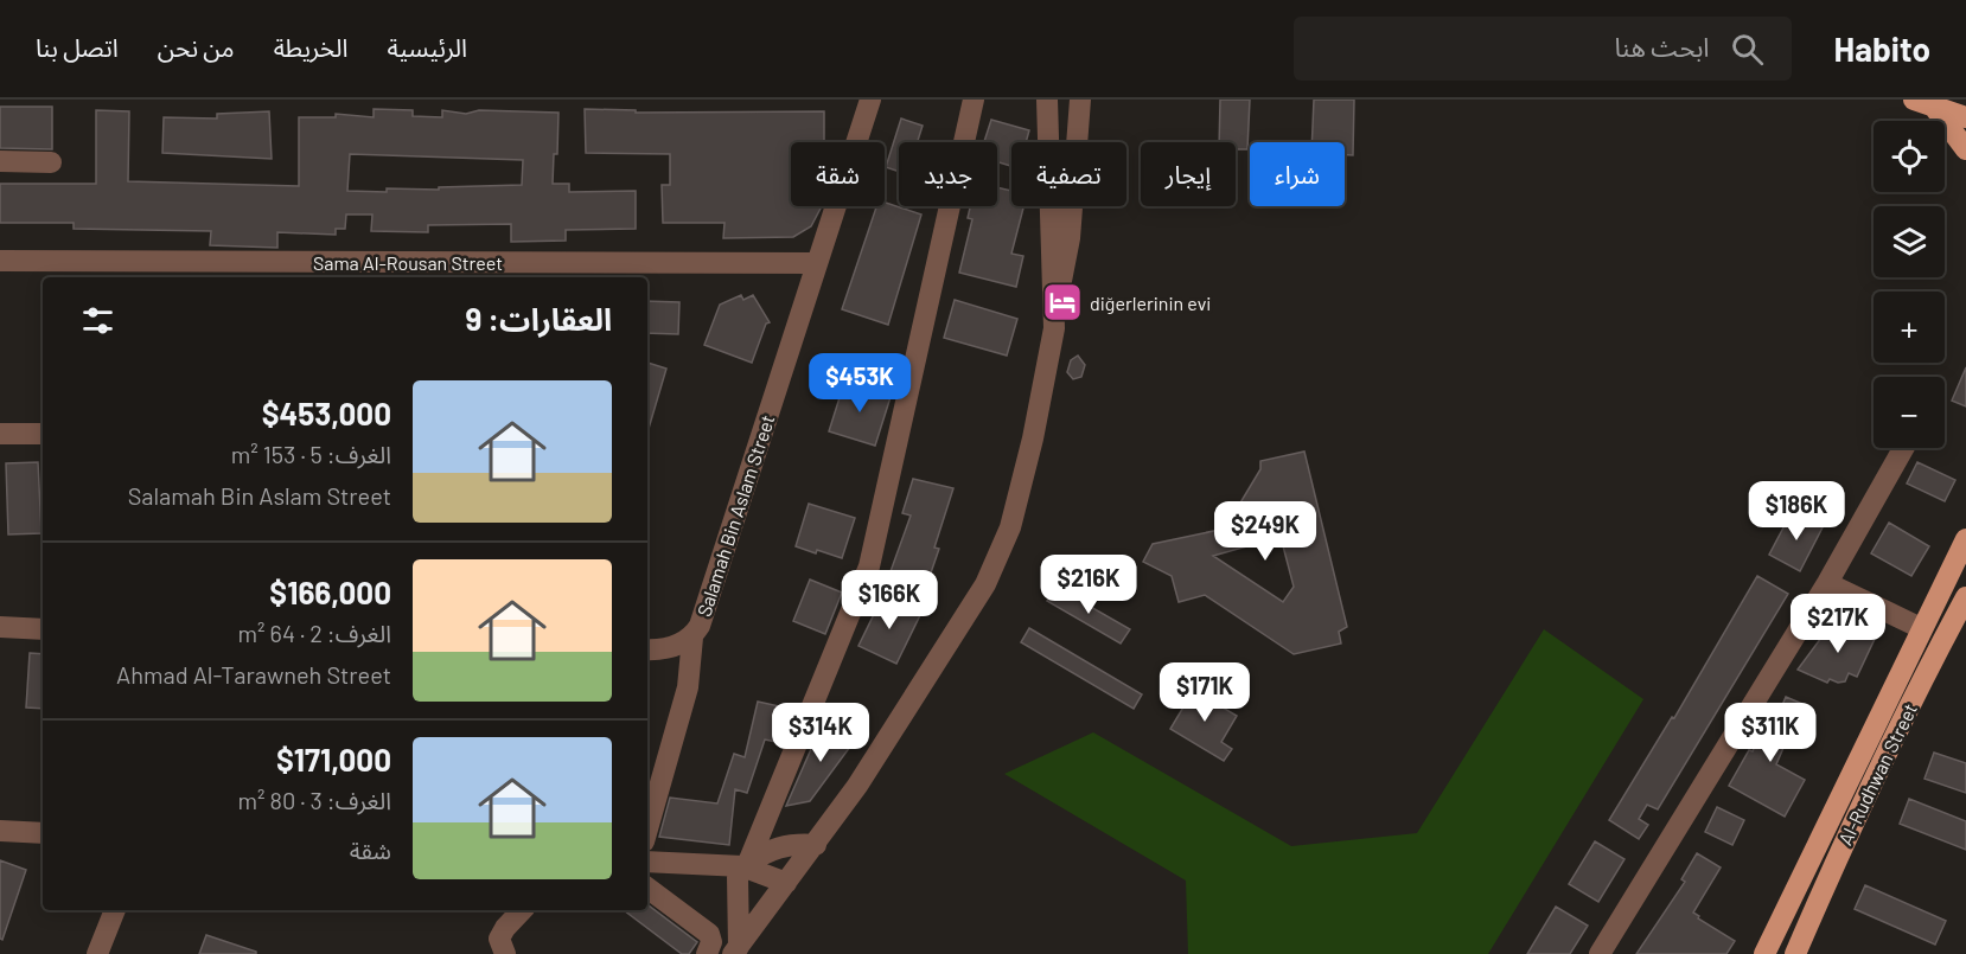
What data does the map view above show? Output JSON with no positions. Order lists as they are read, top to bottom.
{
  "streets": {
    "main road": ["Al-Rudhwan Street"],
    "street": ["Sama Al-Rousan Street", "Salamah Bin Aslam Street"]
  },
  "crossings": [
    ["Sama Al-Rousan Street", "Salamah Bin Aslam Street"]
  ],
  "places": {
    "hotel": ["diğerlerinin evi"]
  },
  "page": {
    "header": "Habito",
    "search": "ابحث هنا",
    "nav": [
      "الرئيسية",
      "الخريطة",
      "من نحن",
      "اتصل بنا"
    ],
    "map_buttons": ["+", "−"],
    "chip": [
      "شراء",
      "إيجار",
      "تصفية",
      "جديد",
      "شقة"
    ],
    "heading": "العقارات: 9",
    "price": [
      "$453K",
      "$186K",
      "$249K",
      "$216K",
      "$166K",
      "$217K",
      "$171K",
      "$314K",
      "$311K"
    ],
    "list": [
      {
        "name": "$453,000",
        "note": "الغرف: 5 · 153 m² · Salamah Bin Aslam Street"
      },
      {
        "name": "$166,000",
        "note": "الغرف: 2 · 64 m² · Ahmad Al-Tarawneh Street"
      },
      {
        "name": "$171,000",
        "note": "الغرف: 3 · 80 m² · شقة"
      }
    ]
  }
}
